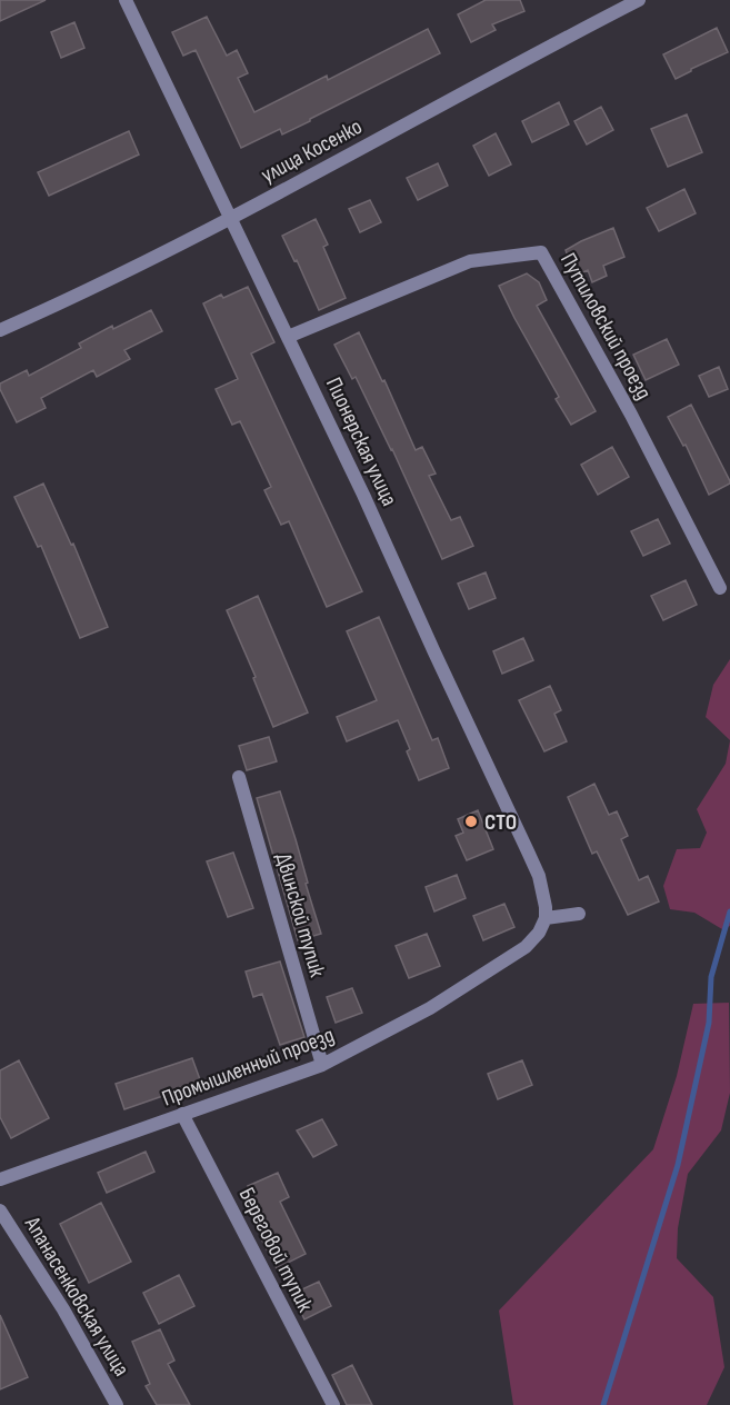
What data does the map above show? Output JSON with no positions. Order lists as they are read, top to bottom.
{
  "streets": {
    "street": [
      "улица Косенко",
      "Путиловский проезд",
      "Пионерская улица",
      "Двинской тупик",
      "Промышленный проезд",
      "Береговой тупик",
      "Апанасенковская улица"
    ]
  },
  "crossings": [
    ["улица Косенко", "Пионерская улица"],
    ["Путиловский проезд", "Пионерская улица"],
    ["Пионерская улица", "Промышленный проезд"],
    ["Двинской тупик", "Промышленный проезд"],
    ["Промышленный проезд", "Береговой тупик"]
  ],
  "places": ["СТО"]
}
